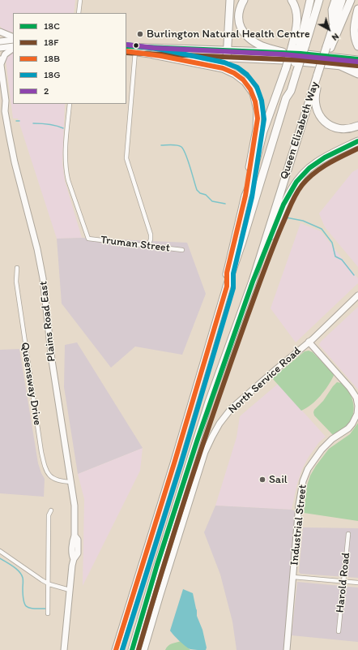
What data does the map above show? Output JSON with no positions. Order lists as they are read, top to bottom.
{
  "streets": {
    "highway": ["Queen Elizabeth Way"],
    "main road": ["Plains Road East", "North Service Road", "Industrial Street"],
    "street": ["Truman Street", "Queensway Drive", "Harold Road"]
  },
  "crossings": [
    ["Plains Road East", "Queensway Drive"],
    ["North Service Road", "Industrial Street"]
  ],
  "places": ["Burlington Natural Health Centre", "Sail"],
  "lines": [
    "transit line 18G",
    "transit line 2",
    "transit line 18C",
    "transit line 18B",
    "transit line 18F"
  ],
  "legend": [
    "18C",
    "18F",
    "18B",
    "18G",
    "2"
  ],
  "north": "bottom right"
}
